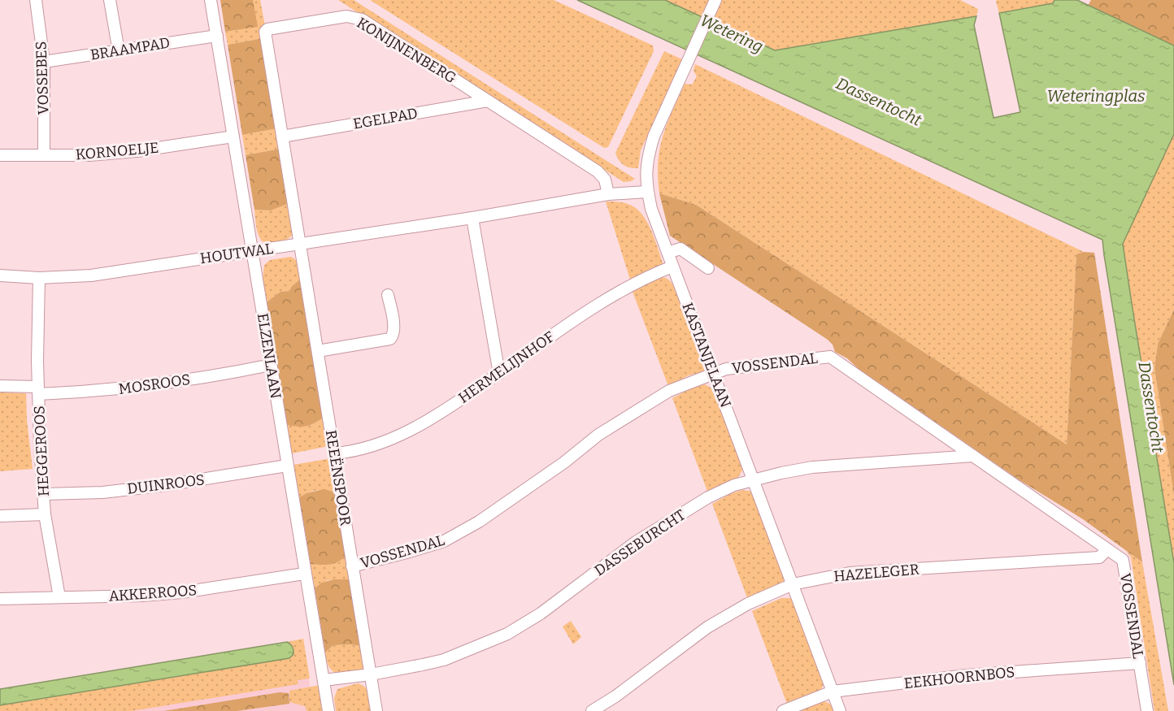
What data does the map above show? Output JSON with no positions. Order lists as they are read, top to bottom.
{
  "streets": {
    "street": [
      "BRAAMPAD",
      "KONIJNENBERG",
      "VOSSEBES",
      "EGELPAD",
      "KORNOELJE",
      "HOUTWAL",
      "KASTANJELAAN",
      "ELZENLAAN",
      "VOSSENDAL",
      "HERMELIJNHOF",
      "MOSROOS",
      "HEGGEROOS",
      "REEËNSPOOR",
      "DUINROOS",
      "DASSEBURCHT",
      "HAZELEGER",
      "AKKERROOS",
      "EEKHOORNBOS"
    ]
  },
  "crossings": [
    ["BRAAMPAD", "VOSSEBES"],
    ["BRAAMPAD", "ELZENLAAN"],
    ["KONIJNENBERG", "EGELPAD"],
    ["KONIJNENBERG", "HOUTWAL"],
    ["KONIJNENBERG", "REEËNSPOOR"],
    ["VOSSEBES", "KORNOELJE"],
    ["KORNOELJE", "ELZENLAAN"],
    ["HOUTWAL", "KASTANJELAAN"],
    ["HOUTWAL", "ELZENLAAN"],
    ["HOUTWAL", "HEGGEROOS"],
    ["HOUTWAL", "REEËNSPOOR"],
    ["KASTANJELAAN", "VOSSENDAL"],
    ["KASTANJELAAN", "HERMELIJNHOF"],
    ["KASTANJELAAN", "DASSEBURCHT"],
    ["KASTANJELAAN", "HAZELEGER"],
    ["KASTANJELAAN", "EEKHOORNBOS"],
    ["ELZENLAAN", "MOSROOS"],
    ["ELZENLAAN", "DUINROOS"],
    ["ELZENLAAN", "DASSEBURCHT"],
    ["ELZENLAAN", "AKKERROOS"],
    ["VOSSENDAL", "REEËNSPOOR"],
    ["VOSSENDAL", "DASSEBURCHT"],
    ["VOSSENDAL", "HAZELEGER"],
    ["VOSSENDAL", "EEKHOORNBOS"],
    ["HERMELIJNHOF", "REEËNSPOOR"],
    ["MOSROOS", "HEGGEROOS"],
    ["HEGGEROOS", "DUINROOS"],
    ["HEGGEROOS", "AKKERROOS"],
    ["REEËNSPOOR", "DASSEBURCHT"]
  ],
  "water": ["Wetering", "Weteringplas", "Dassentocht"]
}
